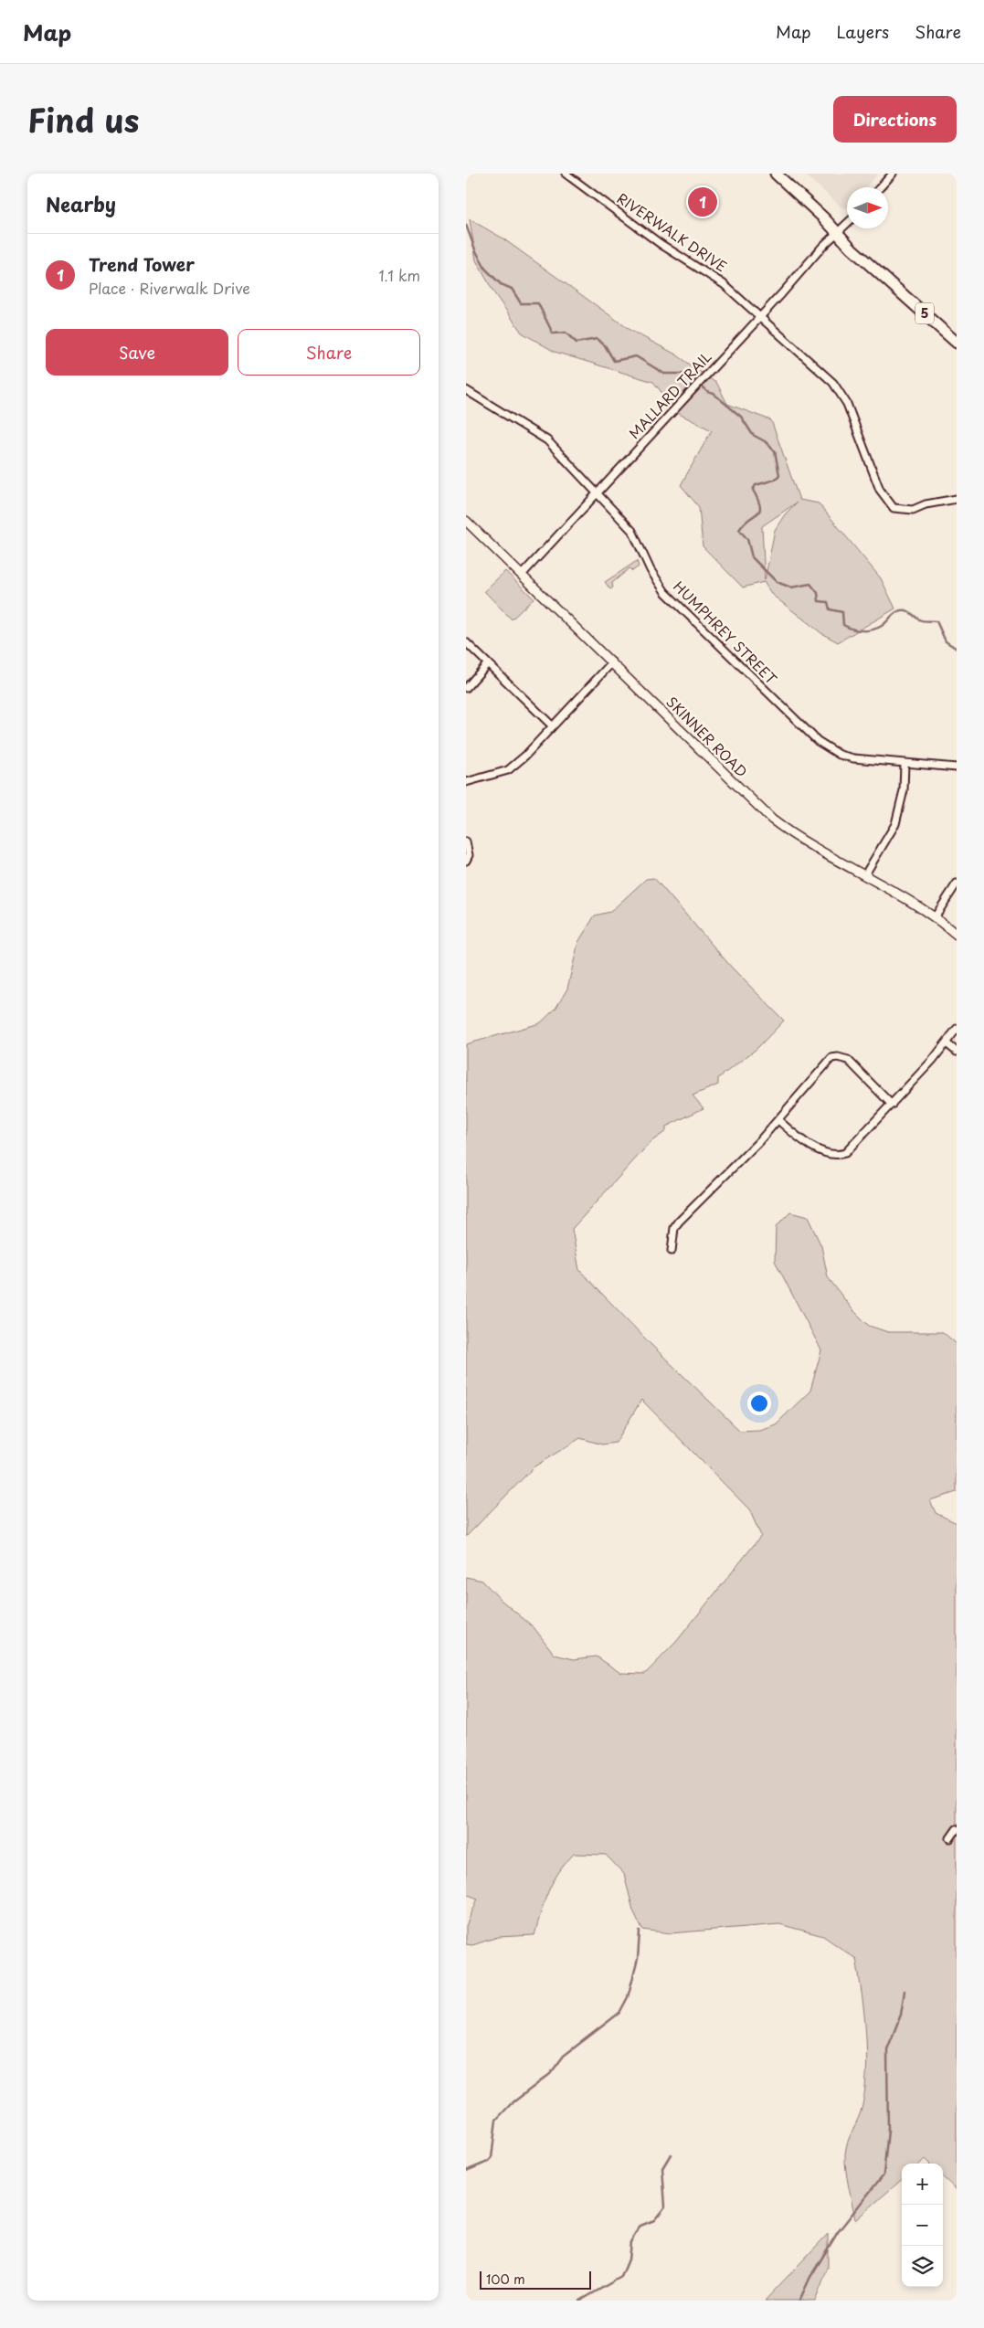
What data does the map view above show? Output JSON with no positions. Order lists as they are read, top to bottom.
{
  "streets": {
    "main road": ["5"],
    "street": [
      "RIVERWALK DRIVE",
      "MALLARD TRAIL",
      "HUMPHREY STREET",
      "SKINNER ROAD"
    ]
  },
  "crossings": [
    ["RIVERWALK DRIVE", "MALLARD TRAIL"],
    ["5", "MALLARD TRAIL"],
    ["MALLARD TRAIL", "HUMPHREY STREET"],
    ["MALLARD TRAIL", "SKINNER ROAD"]
  ],
  "scale_bar": "100 m",
  "north": "right",
  "page": {
    "header": "Map",
    "nav": ["Map", "Layers", "Share"],
    "title": "Find us",
    "buttons": [
      "Directions",
      ["Save", "Share"]
    ],
    "heading": "Nearby",
    "pins": "1",
    "list": [
      {
        "mark": "1",
        "name": "Trend Tower",
        "note": "Place · Riverwalk Drive",
        "value": "1.1 km"
      }
    ],
    "map_buttons": ["+", "−"],
    "scale": "100 m"
  }
}
